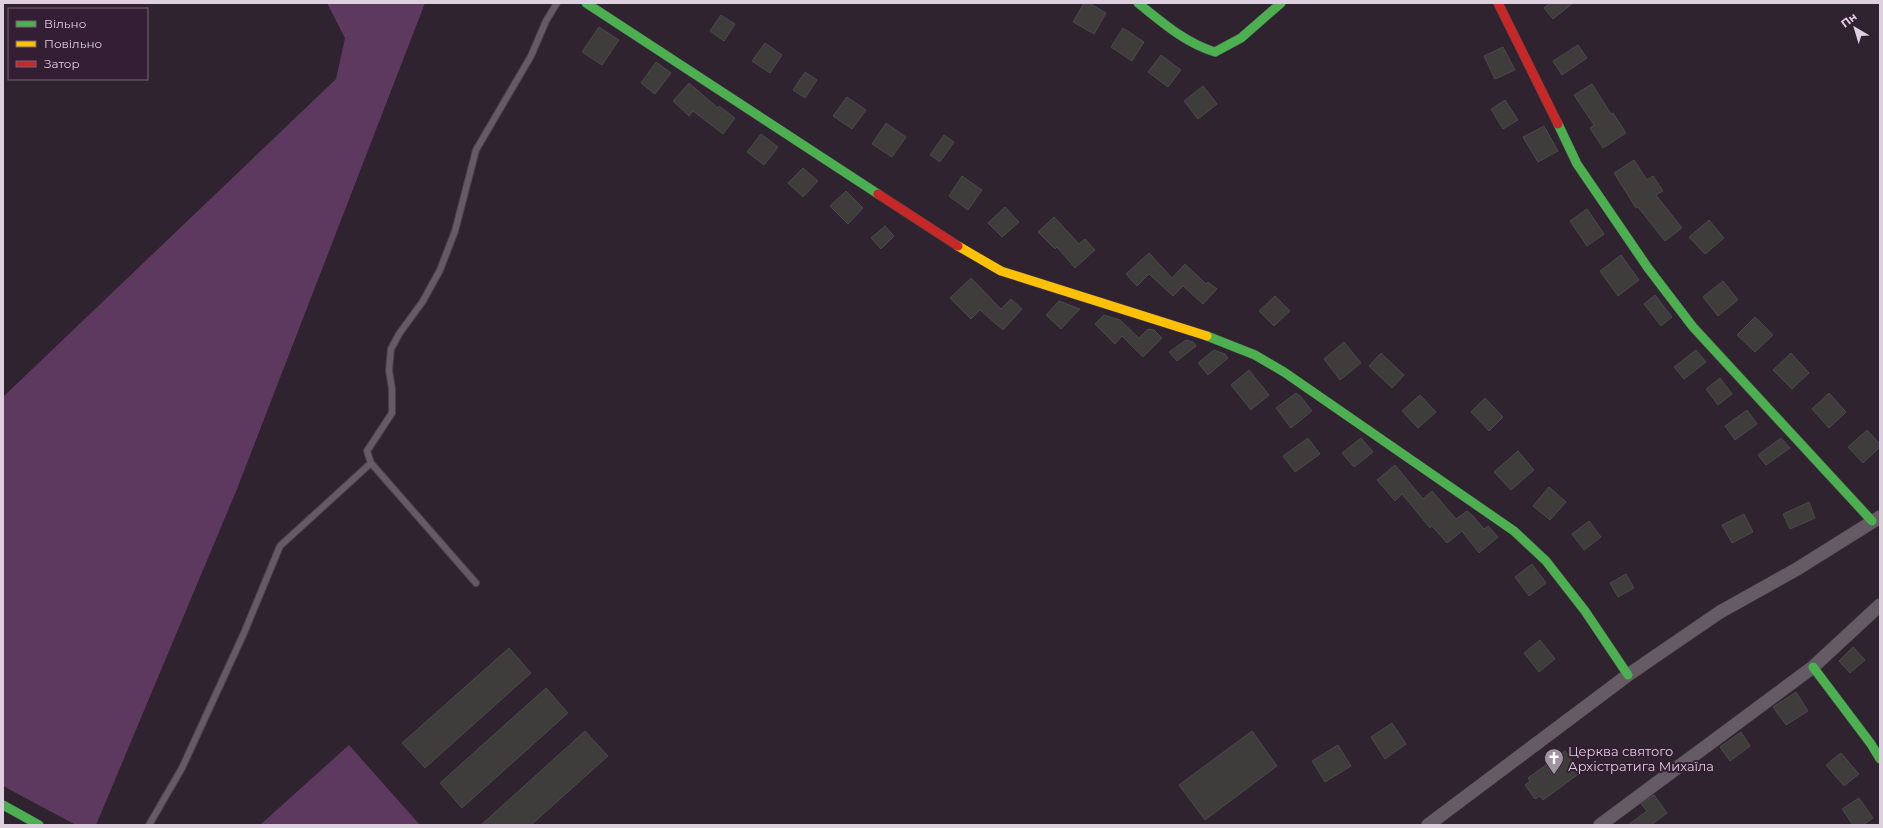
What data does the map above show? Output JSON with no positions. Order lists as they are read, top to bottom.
{
  "places": {
    "church": ["Церква святого Архістратига Михаїла"]
  },
  "legend": ["Вільно", "Повільно", "Затор"],
  "north": "top left"
}
